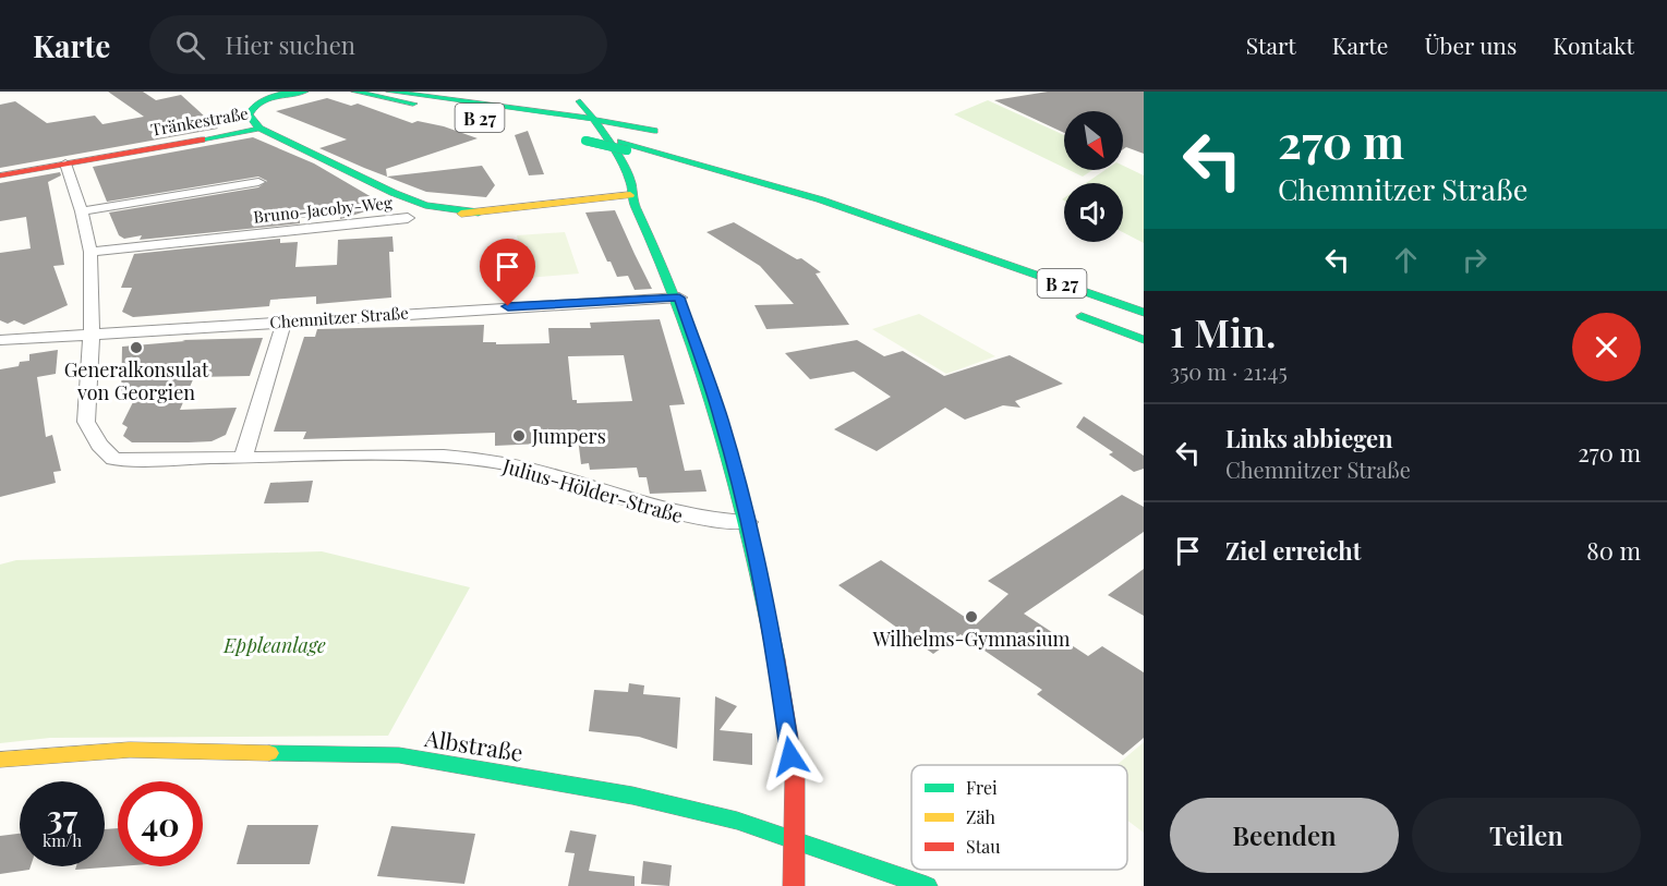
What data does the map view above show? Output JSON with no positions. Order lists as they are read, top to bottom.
{
  "streets": {
    "main road": [
      "B 27",
      "Tränkestraße",
      "Bruno-Jacoby-Weg",
      "Albstraße"
    ],
    "street": ["Chemnitzer Straße", "Julius-Hölder-Straße"]
  },
  "crossings": [
    ["Tränkestraße", "Bruno-Jacoby-Weg"],
    ["Tränkestraße", "Julius-Hölder-Straße"],
    ["Bruno-Jacoby-Weg", "Julius-Hölder-Straße"],
    ["Chemnitzer Straße", "Julius-Hölder-Straße"]
  ],
  "parks": ["Eppleanlage"],
  "places": ["Generalkonsulat von Georgien", "Jumpers", "Wilhelms-Gymnasium"],
  "legend": ["Frei", "Zäh", "Stau"],
  "north": "bottom right",
  "page": {
    "header": "Karte",
    "search": "Hier suchen",
    "nav": [
      "Start",
      "Karte",
      "Über uns",
      "Kontakt"
    ],
    "turn": ["270 m", "Chemnitzer Straße"],
    "heading": ["1 Min.", "350 m · 21:45"],
    "list": [
      {
        "name": "Links abbiegen",
        "note": "Chemnitzer Straße",
        "value": "270 m"
      },
      {
        "name": "Ziel erreicht",
        "value": "80 m"
      }
    ],
    "speed": "37 km/h",
    "limit": "40",
    "buttons": ["Beenden", "Teilen"]
  }
}
